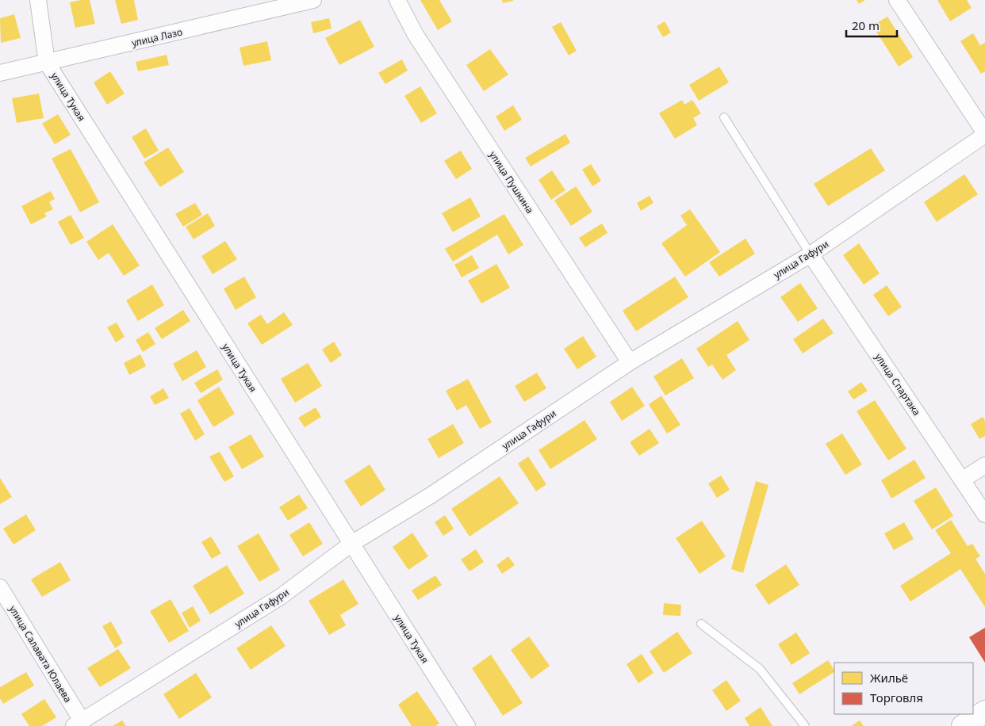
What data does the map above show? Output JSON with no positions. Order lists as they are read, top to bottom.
{
  "streets": {
    "street": [
      "улица Лазо",
      "улица Тукая",
      "улица Пушкина",
      "улица Гафури",
      "улица Спартака",
      "улица Салавата Юлаева"
    ]
  },
  "crossings": [
    ["улица Лазо", "улица Тукая"],
    ["улица Тукая", "улица Гафури"],
    ["улица Пушкина", "улица Гафури"],
    ["улица Гафури", "улица Спартака"],
    ["улица Гафури", "улица Салавата Юлаева"]
  ],
  "legend": ["Жильё", "Торговля"],
  "scale_bar": "20 m"
}
